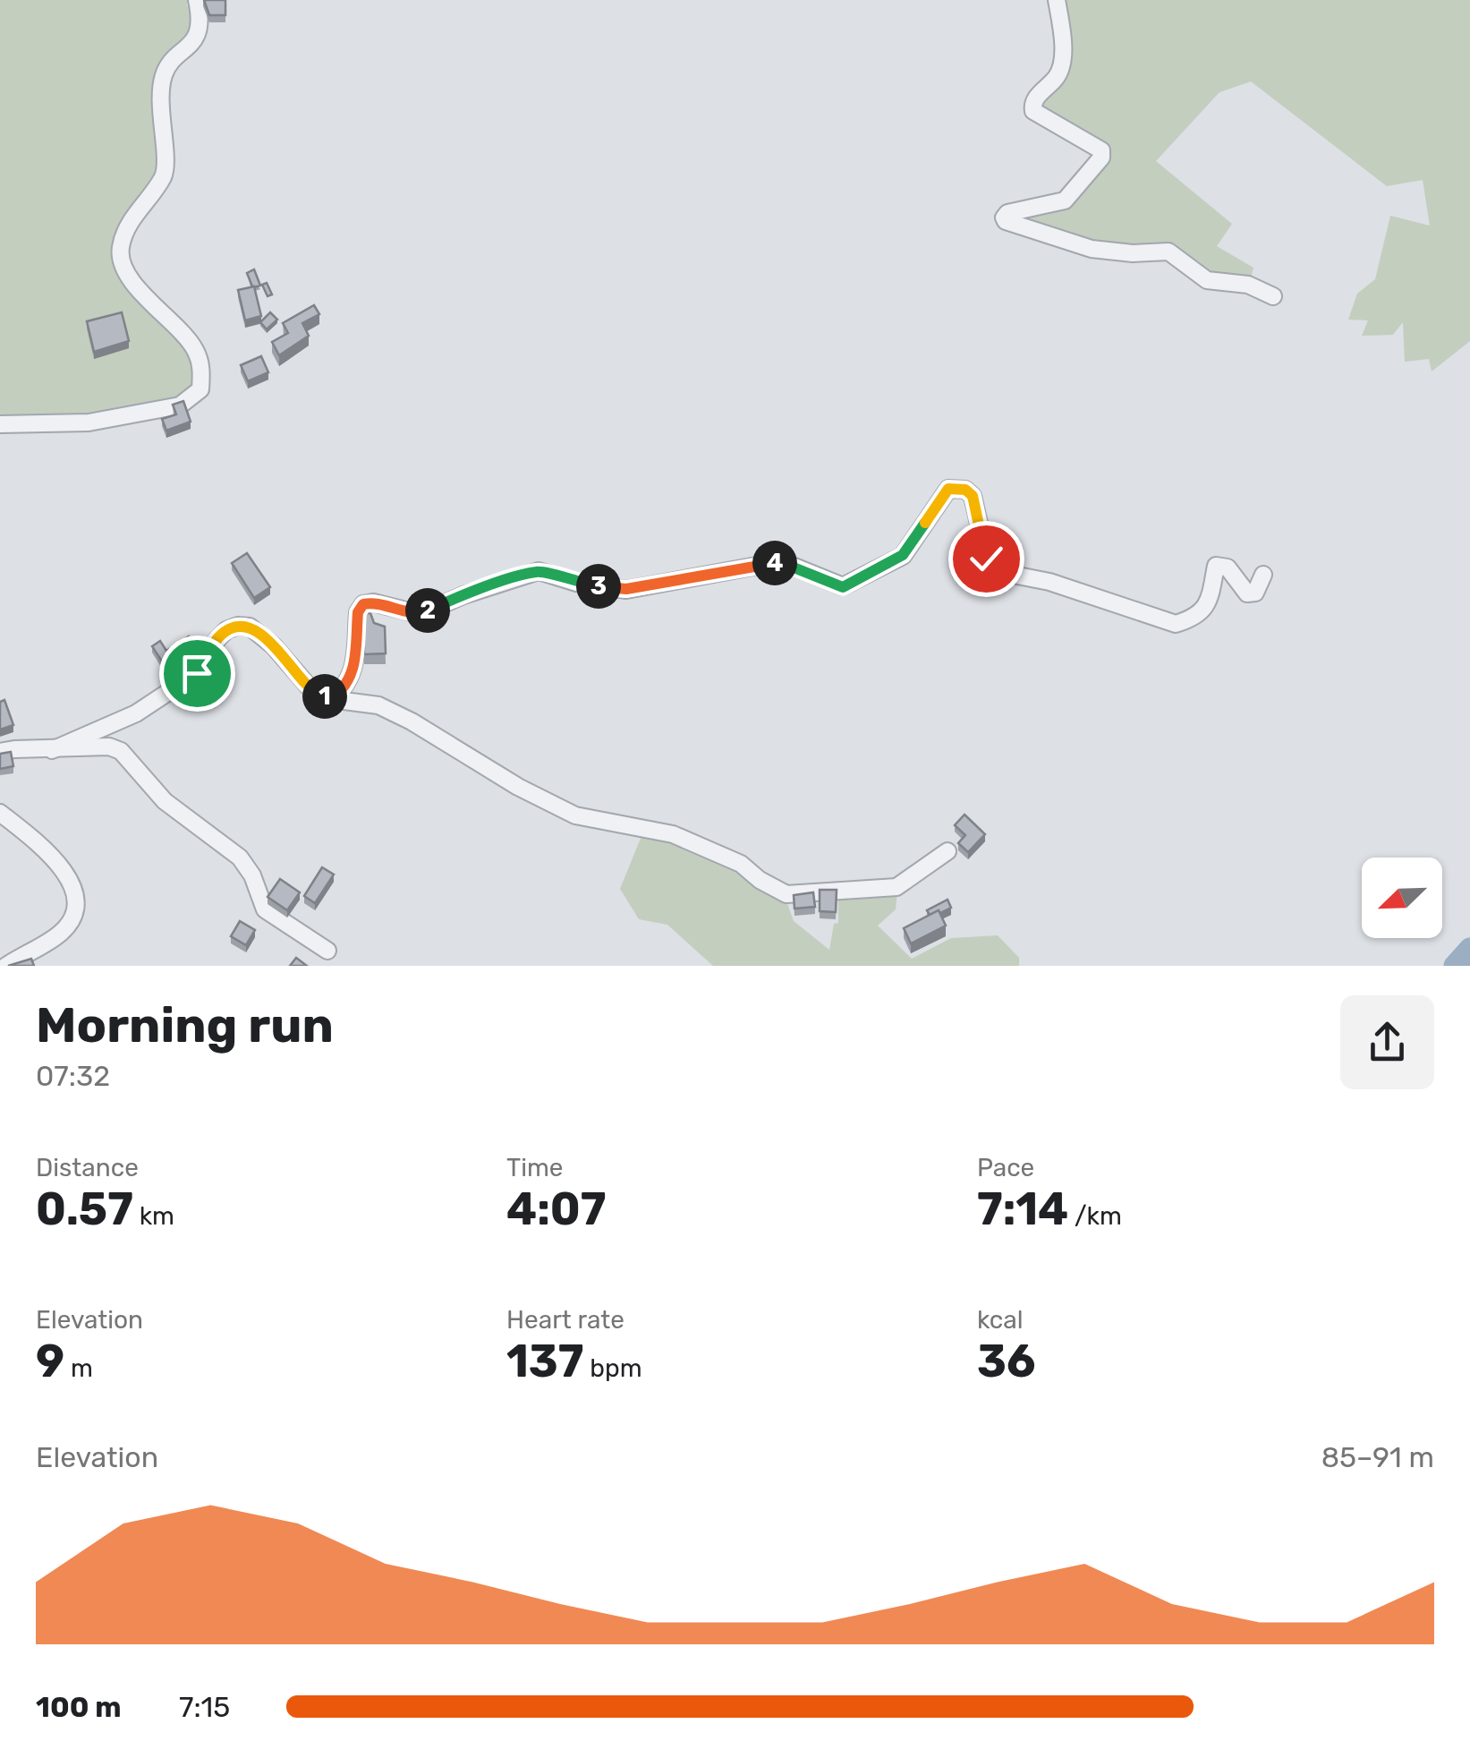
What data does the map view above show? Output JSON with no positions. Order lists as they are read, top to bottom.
{
  "north": "bottom left",
  "page": {
    "pins": [
      "4",
      "3",
      "2",
      "1"
    ],
    "heading": ["Morning run", "07:32"],
    "stats": [
      ["Distance", "0.57 km"],
      ["Time", "4:07"],
      ["Pace", "7:14 /km"],
      ["Elevation", "9 m"],
      ["Heart rate", "137 bpm"],
      ["kcal", "36"]
    ],
    "chart": ["Elevation", "85–91 m"],
    "list": [
      {
        "name": "100 m",
        "note": "7:15"
      }
    ]
  }
}
